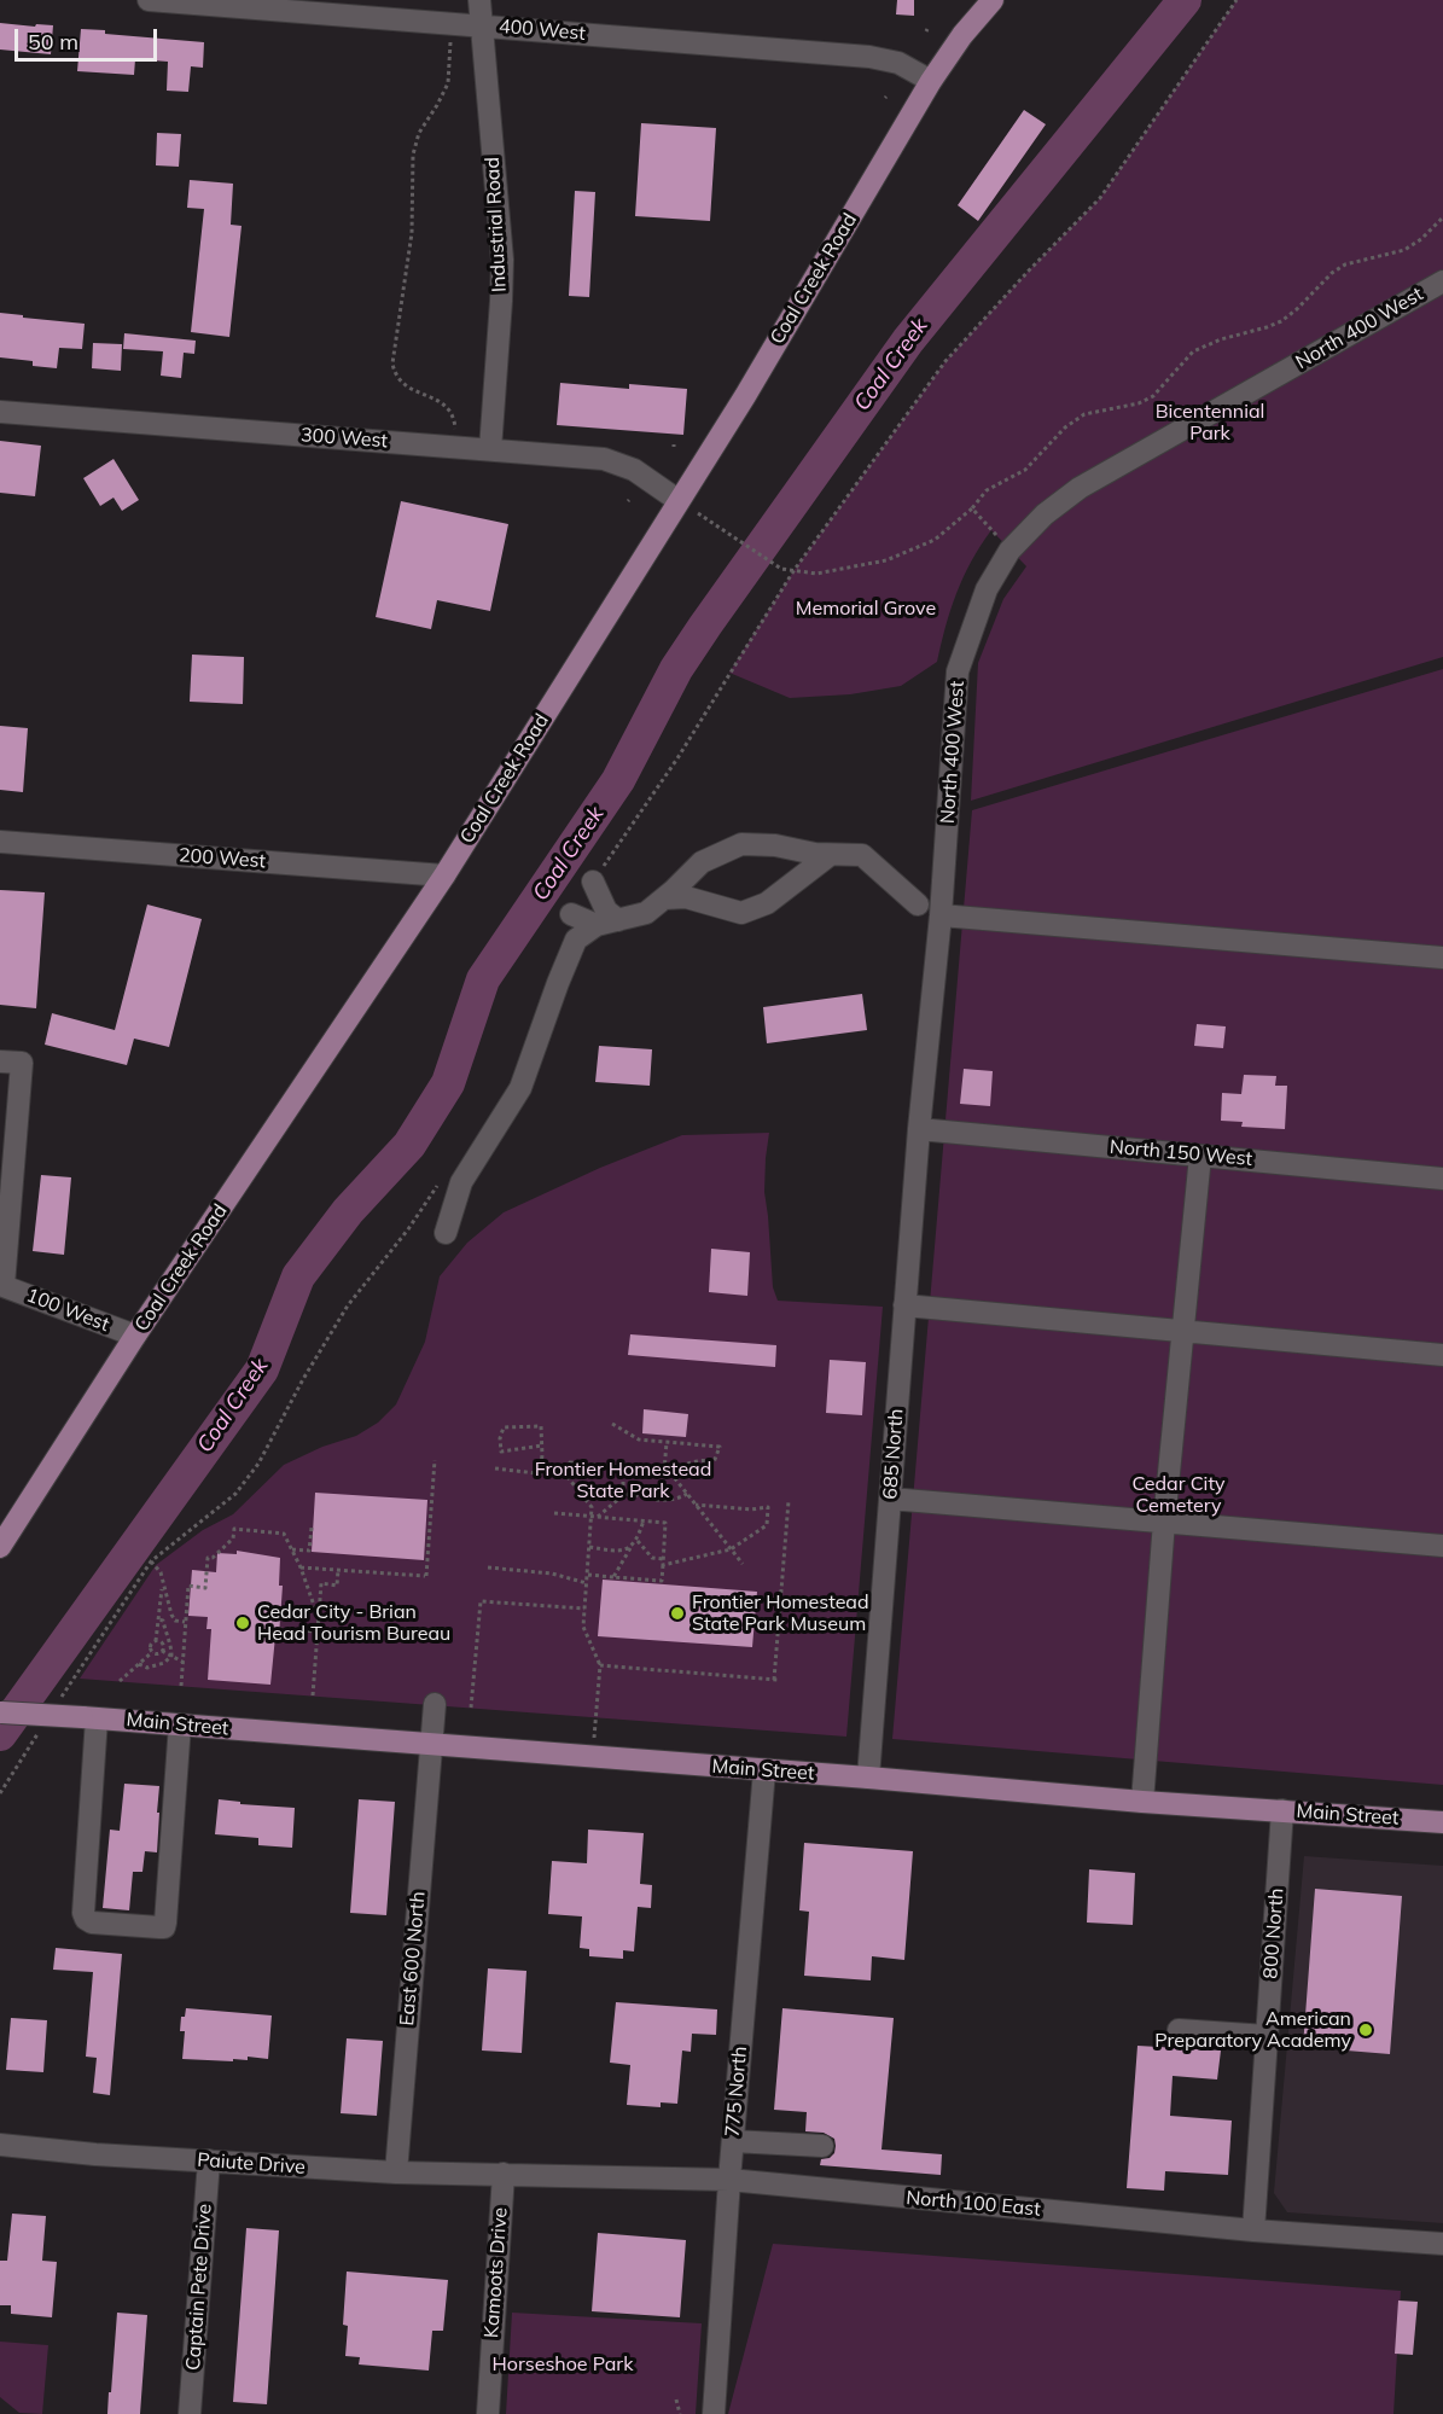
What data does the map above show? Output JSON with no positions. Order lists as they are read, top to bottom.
{
  "streets": {
    "main road": ["Coal Creek Road", "Main Street"],
    "street": [
      "400 West",
      "Industrial Road",
      "North 400 West",
      "300 West",
      "200 West",
      "North 150 West",
      "100 West",
      "685 North",
      "800 North",
      "East 600 North",
      "775 North",
      "Paiute Drive",
      "North 100 East",
      "Kamoots Drive",
      "Captain Pete Drive"
    ]
  },
  "crossings": [
    ["400 West", "Industrial Road"],
    ["400 West", "Coal Creek Road"],
    ["Industrial Road", "300 West"],
    ["Coal Creek Road", "300 West"],
    ["Coal Creek Road", "200 West"],
    ["Coal Creek Road", "100 West"],
    ["North 400 West", "North 150 West"],
    ["North 400 West", "685 North"],
    ["North 150 West", "685 North"],
    ["685 North", "Main Street"],
    ["Main Street", "800 North"],
    ["Main Street", "East 600 North"],
    ["Main Street", "775 North"],
    ["800 North", "North 100 East"],
    ["East 600 North", "Paiute Drive"],
    ["775 North", "North 100 East"],
    ["Paiute Drive", "North 100 East"],
    ["Paiute Drive", "Kamoots Drive"],
    ["Paiute Drive", "Captain Pete Drive"],
    ["North 100 East", "Kamoots Drive"]
  ],
  "water": ["Coal Creek"],
  "parks": [
    "Bicentennial Park",
    "Memorial Grove",
    "Frontier Homestead State Park",
    "Cedar City Cemetery",
    "Horseshoe Park"
  ],
  "places": ["Frontier Homestead State Park Museum", "Cedar City - Brian Head Tourism Bureau", "American Preparatory Academy"],
  "scale_bar": "50 m"
}
